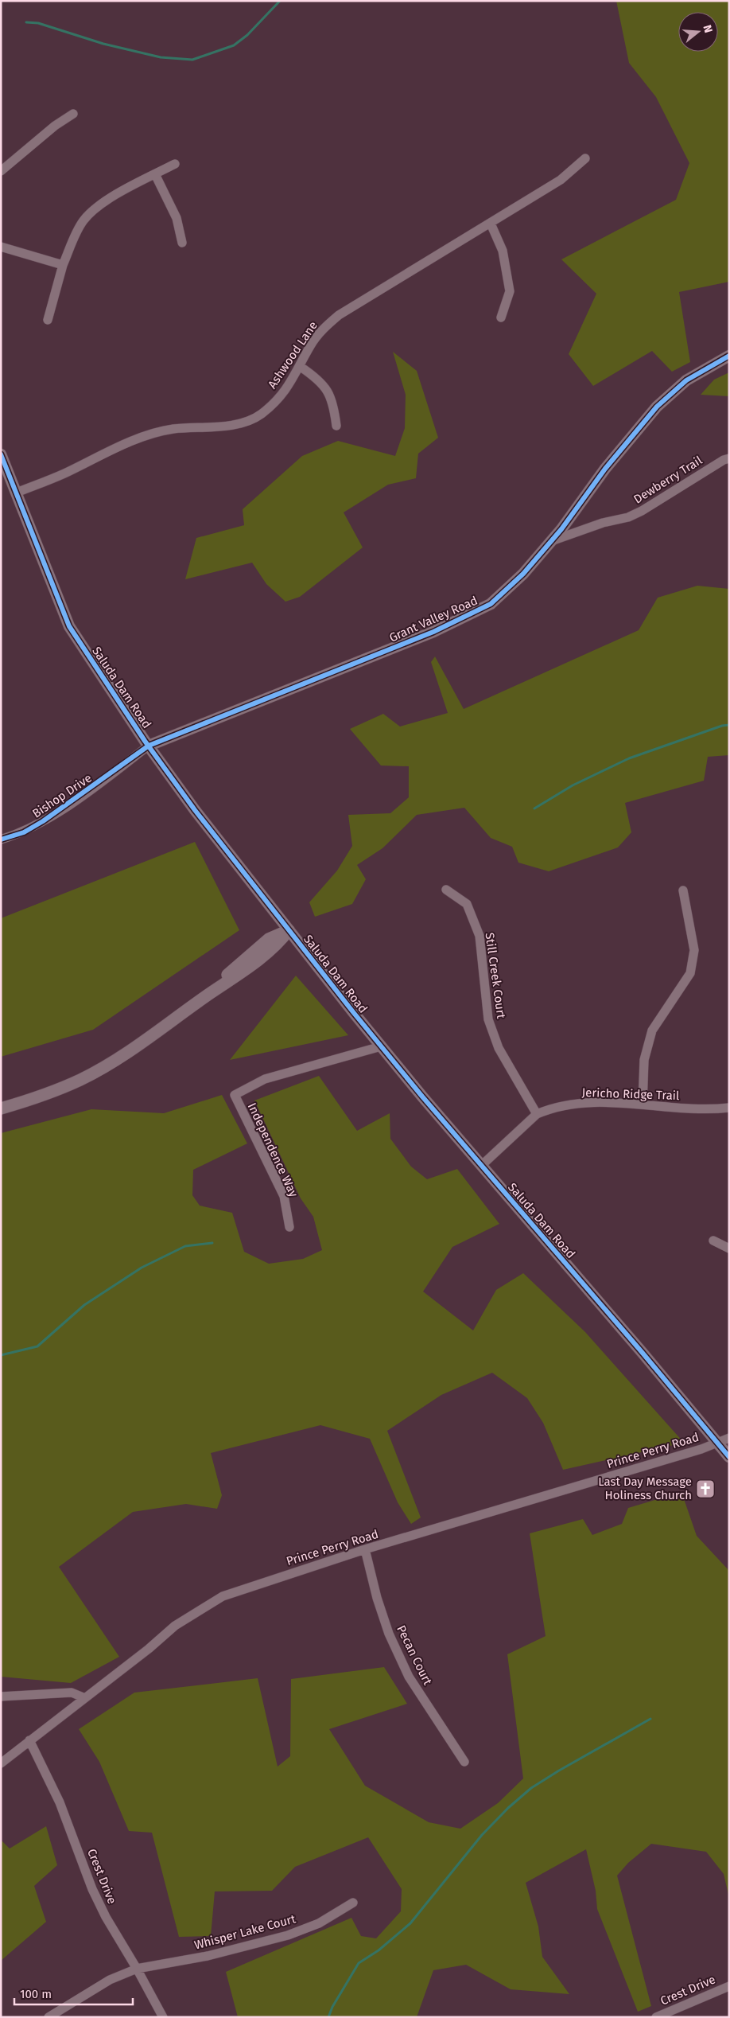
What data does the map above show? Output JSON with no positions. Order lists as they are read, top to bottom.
{
  "streets": {
    "street": [
      "Ashwood Lane",
      "Dewberry Trail",
      "Grant Valley Road",
      "Saluda Dam Road",
      "Bishop Drive",
      "Still Creek Court",
      "Jericho Ridge Trail",
      "Independence Way",
      "Prince Perry Road",
      "Pecan Court",
      "Crest Drive",
      "Whisper Lake Court"
    ]
  },
  "crossings": [
    ["Ashwood Lane", "Saluda Dam Road"],
    ["Dewberry Trail", "Grant Valley Road"],
    ["Grant Valley Road", "Saluda Dam Road"],
    ["Grant Valley Road", "Bishop Drive"],
    ["Saluda Dam Road", "Bishop Drive"],
    ["Saluda Dam Road", "Jericho Ridge Trail"],
    ["Saluda Dam Road", "Independence Way"],
    ["Saluda Dam Road", "Prince Perry Road"],
    ["Still Creek Court", "Jericho Ridge Trail"],
    ["Prince Perry Road", "Pecan Court"],
    ["Prince Perry Road", "Crest Drive"],
    ["Crest Drive", "Whisper Lake Court"]
  ],
  "places": {
    "church": ["Last Day Message Holiness Church"]
  },
  "scale_bar": "100 m",
  "north": "right"
}
